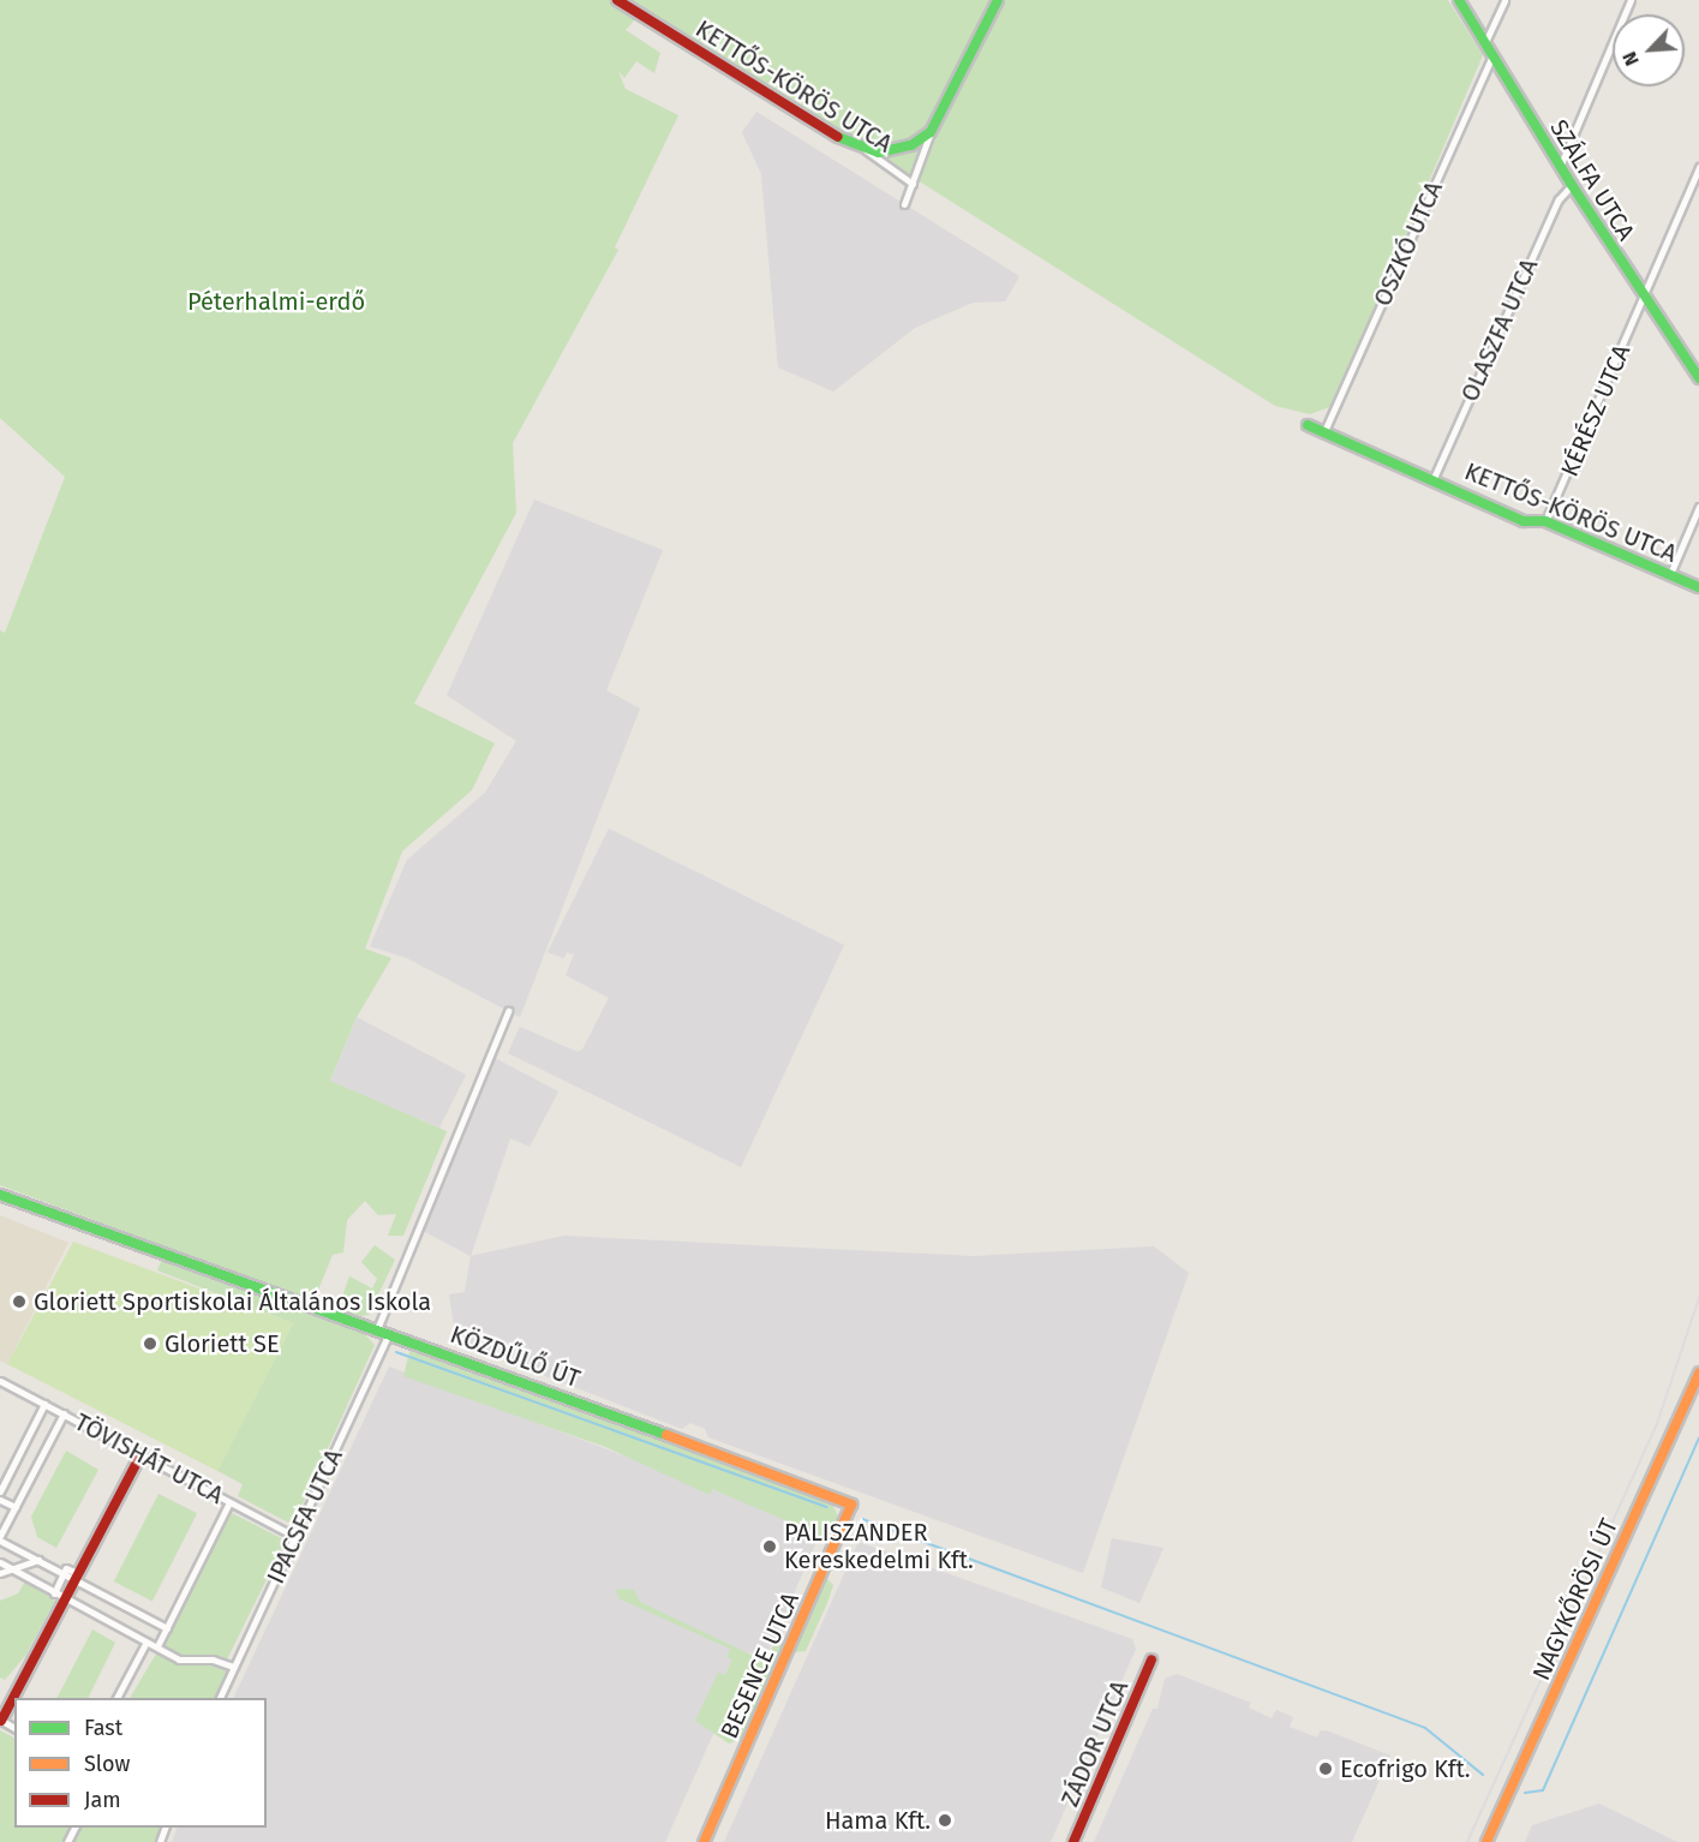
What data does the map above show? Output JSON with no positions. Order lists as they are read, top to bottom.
{
  "streets": {
    "street": [
      "KETTŐS-KÖRÖS UTCA",
      "SZÁLFA UTCA",
      "OSZKÓ UTCA",
      "OLASZFA UTCA",
      "KÉRÉSZ UTCA",
      "KÖZDŰLŐ ÚT",
      "TÖVISHÁT UTCA",
      "IPACSFA UTCA",
      "NAGYKŐRÖSI ÚT",
      "BESENCE UTCA",
      "ZÁDOR UTCA"
    ]
  },
  "crossings": [
    ["KETTŐS-KÖRÖS UTCA", "OSZKÓ UTCA"],
    ["KETTŐS-KÖRÖS UTCA", "OLASZFA UTCA"],
    ["KETTŐS-KÖRÖS UTCA", "KÉRÉSZ UTCA"],
    ["SZÁLFA UTCA", "OSZKÓ UTCA"],
    ["SZÁLFA UTCA", "OLASZFA UTCA"],
    ["SZÁLFA UTCA", "KÉRÉSZ UTCA"],
    ["KÖZDŰLŐ ÚT", "IPACSFA UTCA"],
    ["KÖZDŰLŐ ÚT", "BESENCE UTCA"],
    ["TÖVISHÁT UTCA", "IPACSFA UTCA"]
  ],
  "parks": ["Péterhalmi-erdő"],
  "places": [
    "Gloriett Sportiskolai Általános Iskola",
    "Gloriett SE",
    "PALISZANDER Kereskedelmi Kft.",
    "Ecofrigo Kft.",
    "Hama Kft."
  ],
  "legend": ["Fast", "Slow", "Jam"],
  "north": "bottom left"
}
